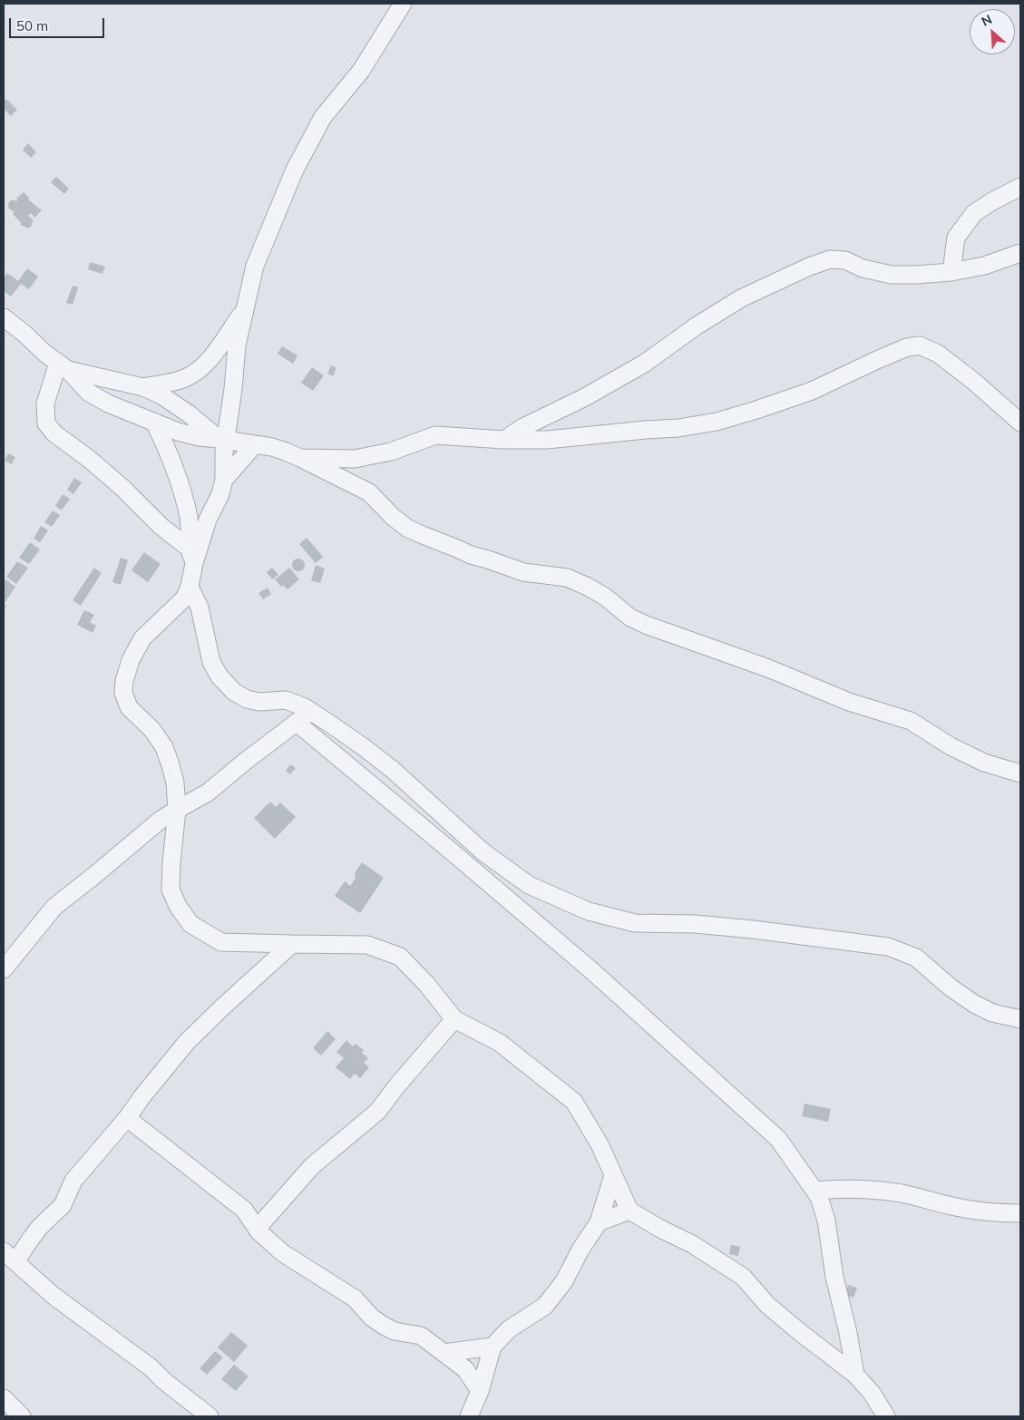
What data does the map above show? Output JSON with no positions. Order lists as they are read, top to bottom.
{
  "scale_bar": "50 m",
  "north": "top left"
}
